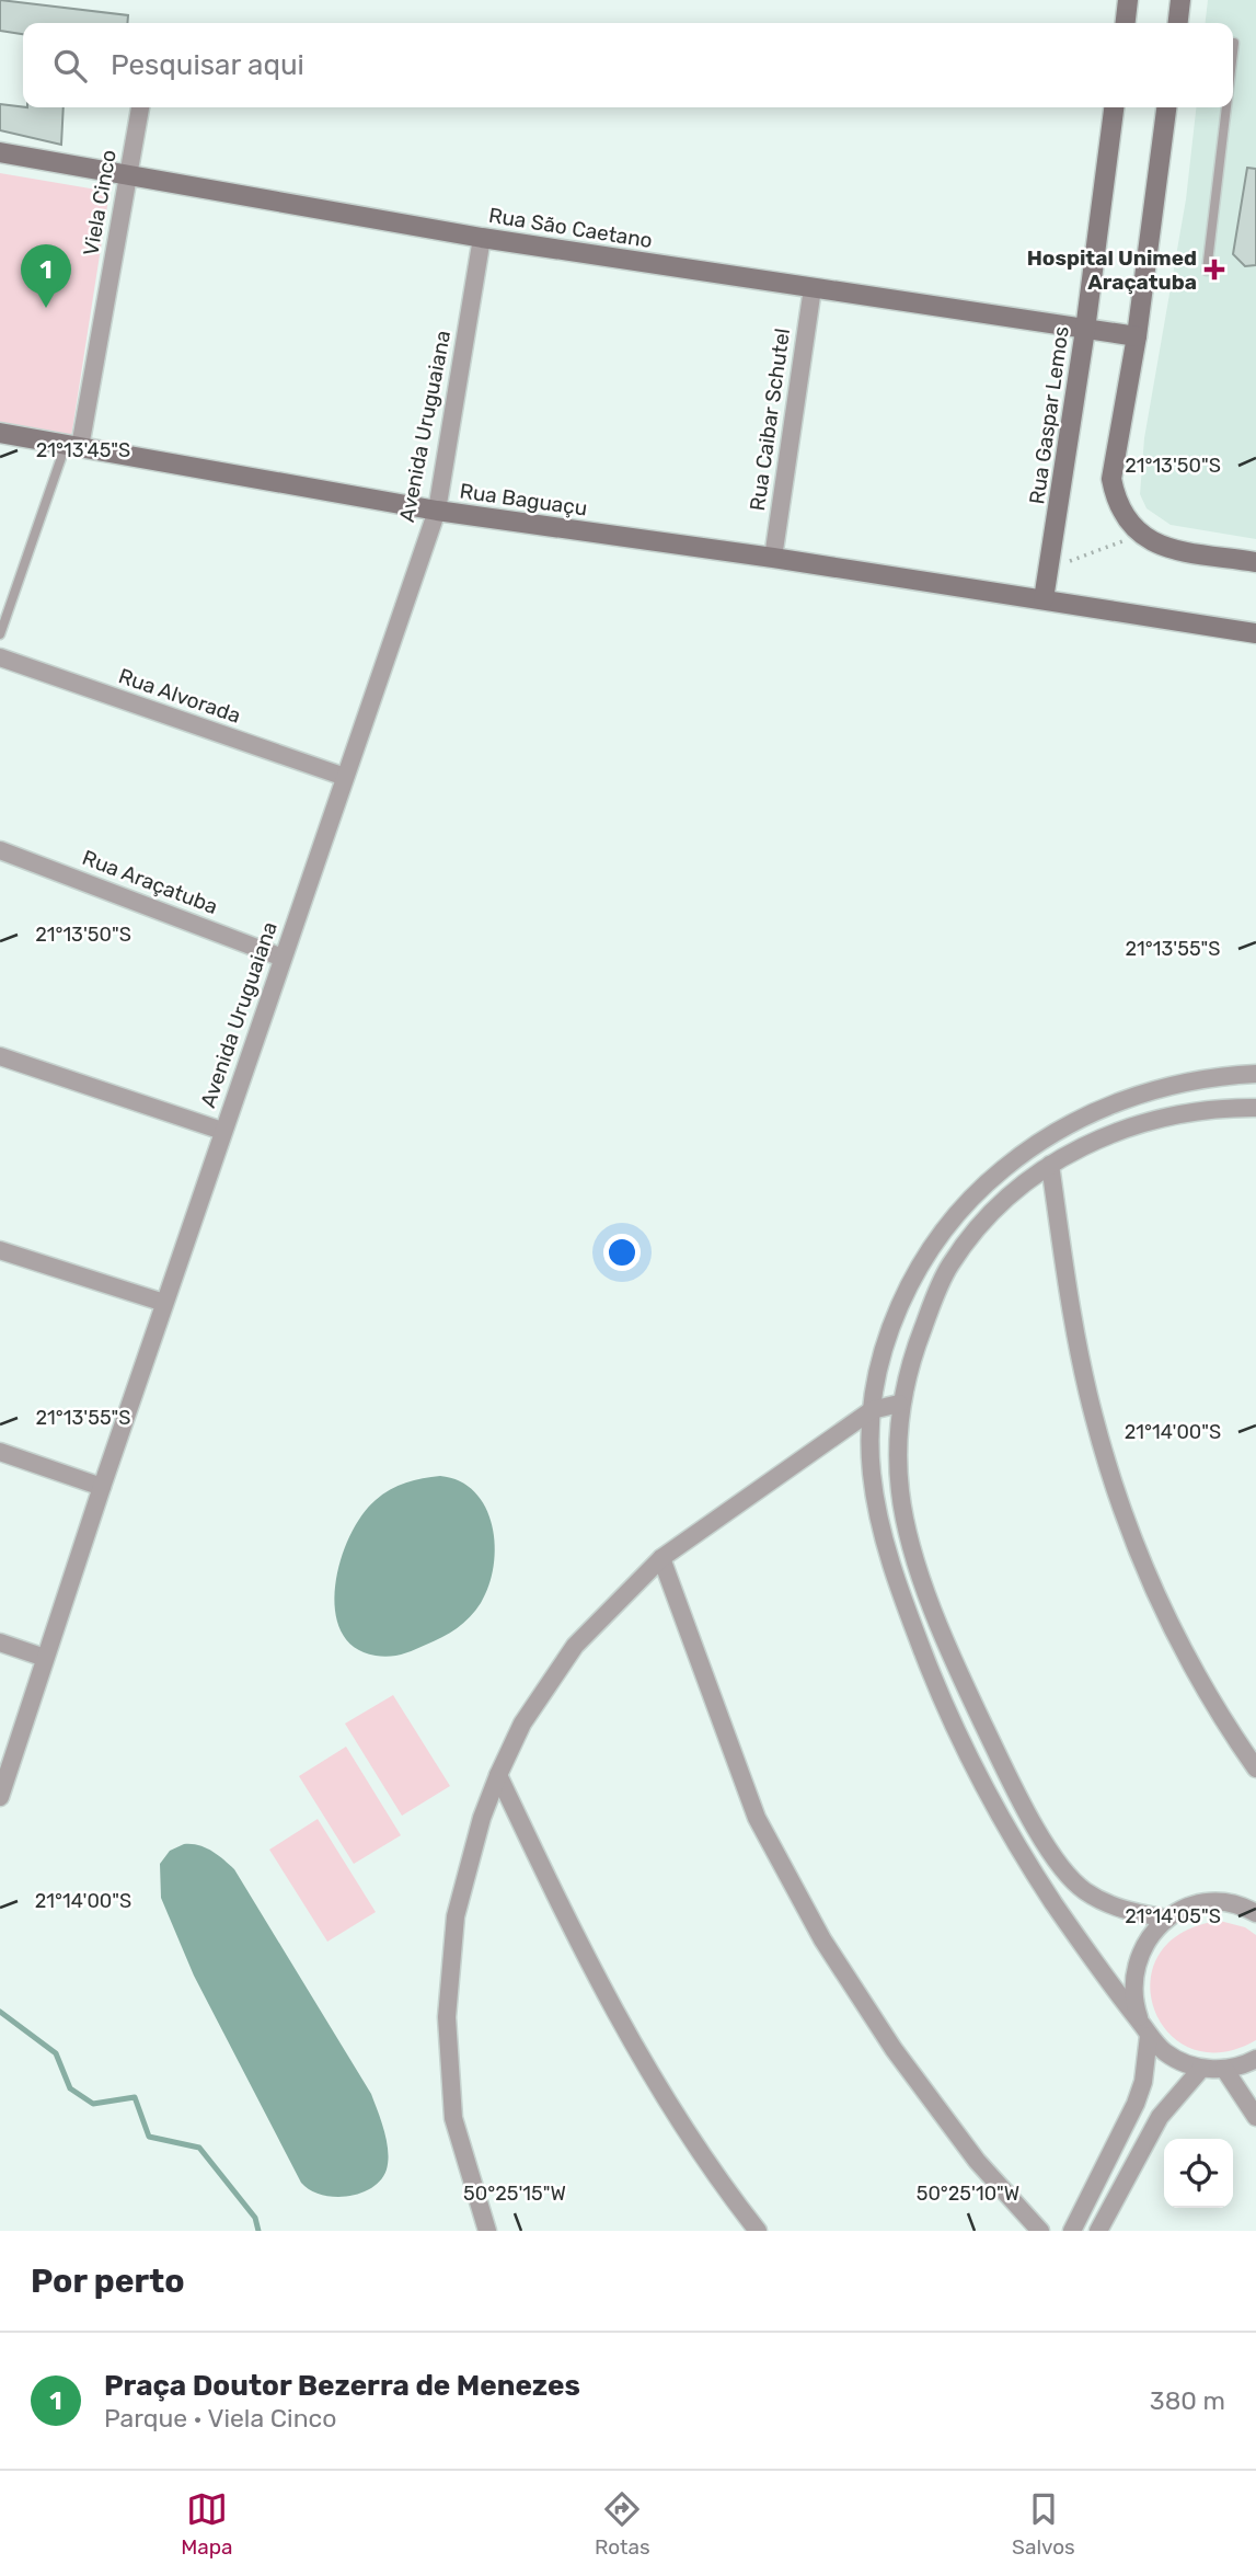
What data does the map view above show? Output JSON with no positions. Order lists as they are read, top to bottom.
{
  "streets": {
    "main road": ["Rua São Caetano", "Rua Gaspar Lemos", "Rua Baguaçu"],
    "street": [
      "Viela Cinco",
      "Rua Caibar Schutel",
      "Avenida Uruguaiana",
      "Rua Alvorada",
      "Rua Araçatuba"
    ]
  },
  "crossings": [
    ["Viela Cinco", "Rua São Caetano"],
    ["Viela Cinco", "Rua Baguaçu"],
    ["Rua São Caetano", "Rua Gaspar Lemos"],
    ["Rua São Caetano", "Rua Caibar Schutel"],
    ["Rua São Caetano", "Avenida Uruguaiana"],
    ["Rua Gaspar Lemos", "Rua Baguaçu"],
    ["Rua Caibar Schutel", "Rua Baguaçu"],
    ["Avenida Uruguaiana", "Rua Baguaçu"],
    ["Avenida Uruguaiana", "Rua Alvorada"],
    ["Avenida Uruguaiana", "Rua Araçatuba"]
  ],
  "places": {
    "health": ["Hospital Unimed Araçatuba"]
  },
  "page": {
    "search": "Pesquisar aqui",
    "pins": "1",
    "heading": "Por perto",
    "list": [
      {
        "mark": "1",
        "name": "Praça Doutor Bezerra de Menezes",
        "note": "Parque · Viela Cinco",
        "value": "380 m"
      }
    ],
    "nav": ["Mapa", "Rotas", "Salvos"]
  },
  "coordinates": [
    "21°13'45\"S",
    "21°13'50\"S",
    "21°13'55\"S",
    "21°14'00\"S",
    "21°14'05\"S",
    "50°25'15\"W",
    "50°25'10\"W"
  ]
}
